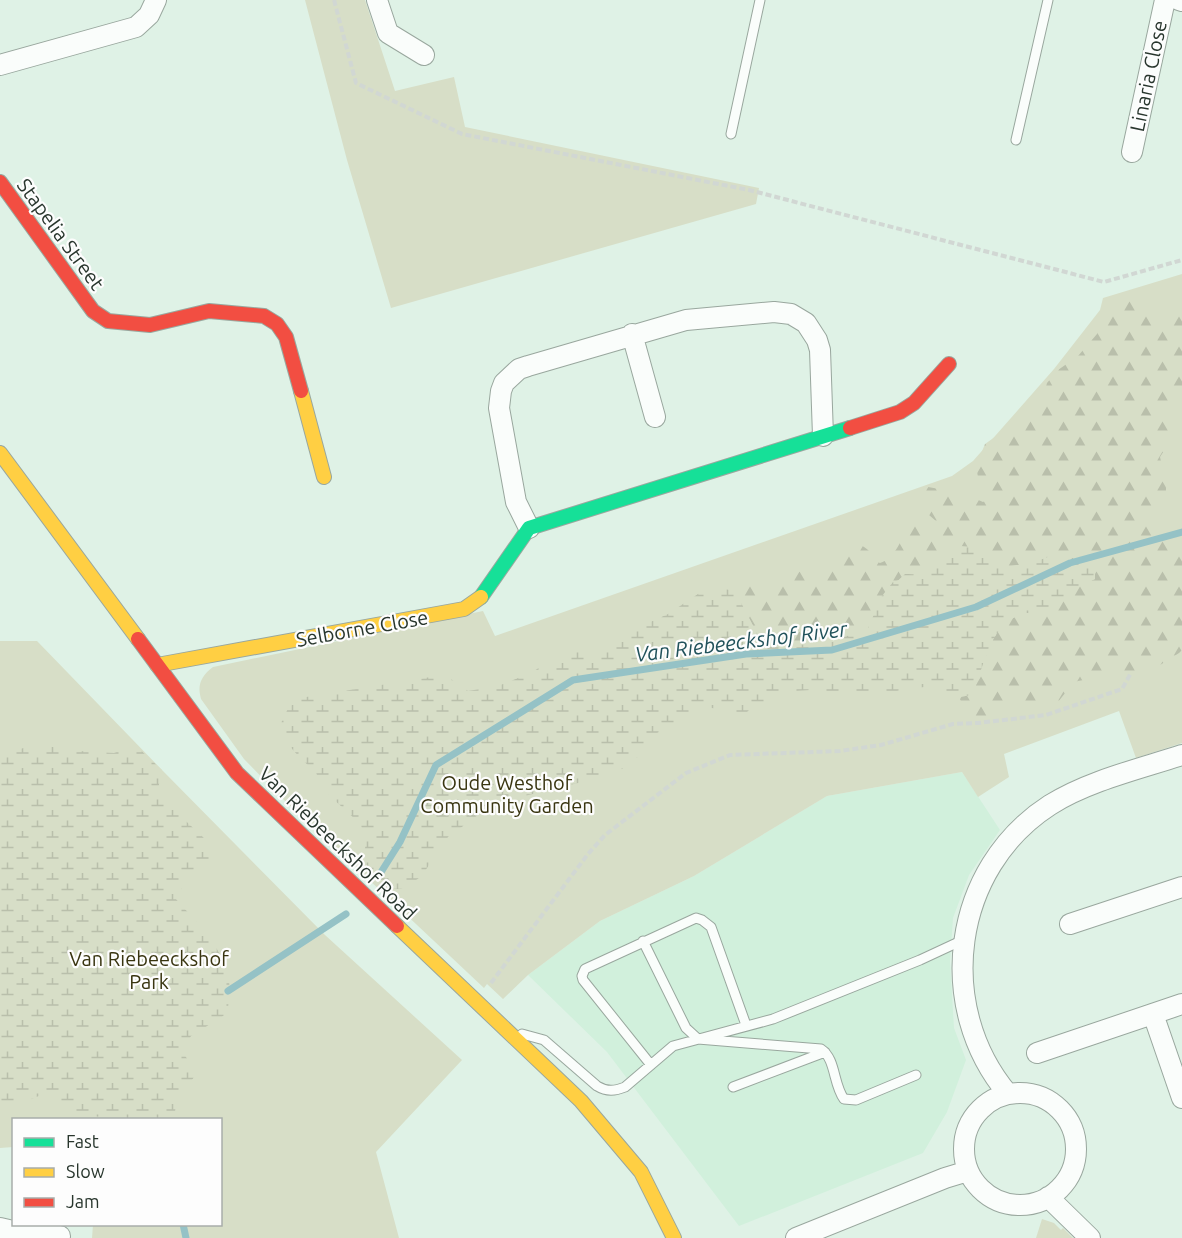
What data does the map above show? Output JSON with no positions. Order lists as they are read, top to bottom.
{
  "streets": {
    "street": [
      "Linaria Close",
      "Stapelia Street",
      "Selborne Close",
      "Van Riebeeckshof Road"
    ]
  },
  "crossings": [
    ["Selborne Close", "Van Riebeeckshof Road"]
  ],
  "water": ["Van Riebeeckshof River"],
  "parks": ["Oude Westhof Community Garden", "Van Riebeeckshof Park"],
  "legend": ["Fast", "Slow", "Jam"]
}
